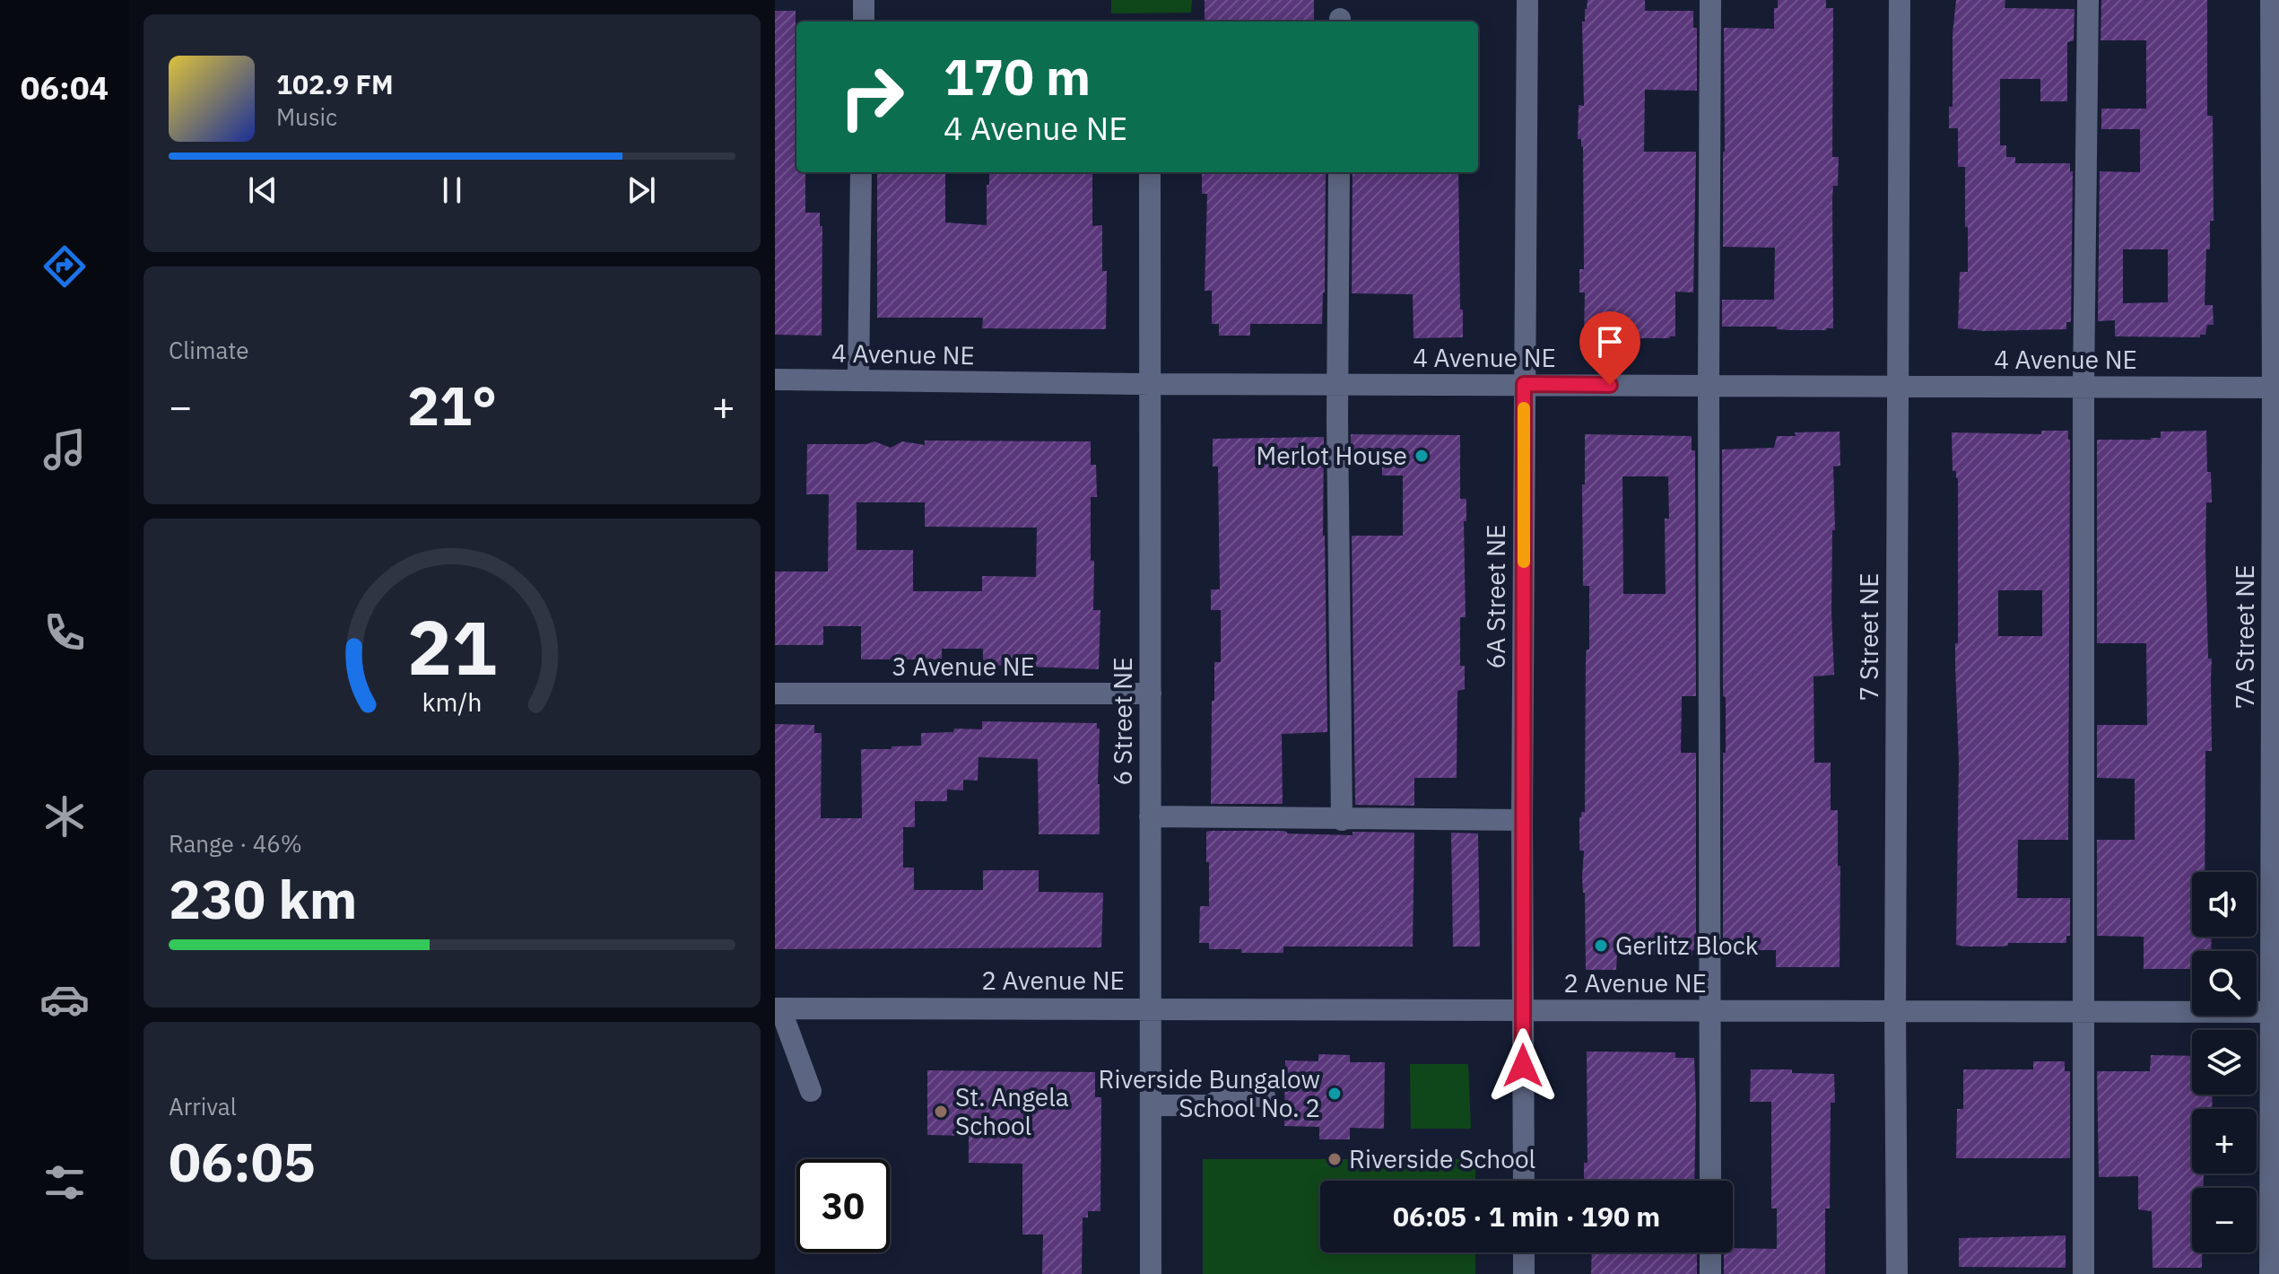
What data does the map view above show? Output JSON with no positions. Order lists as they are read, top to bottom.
{
  "streets": {
    "street": [
      "4 Avenue NE",
      "6A Street NE",
      "7 Street NE",
      "7A Street NE",
      "3 Avenue NE",
      "6 Street NE",
      "2 Avenue NE"
    ]
  },
  "crossings": [
    ["4 Avenue NE", "6A Street NE"],
    ["4 Avenue NE", "7 Street NE"],
    ["4 Avenue NE", "7A Street NE"],
    ["4 Avenue NE", "6 Street NE"],
    ["6A Street NE", "2 Avenue NE"],
    ["7 Street NE", "2 Avenue NE"],
    ["7A Street NE", "2 Avenue NE"],
    ["3 Avenue NE", "6 Street NE"],
    ["6 Street NE", "2 Avenue NE"]
  ],
  "places": [
    "Merlot House",
    "Gerlitz Block",
    "Riverside Bungalow School No. 2",
    "St. Angela School",
    "Riverside School"
  ],
  "page": {
    "tabs": "06:04",
    "turn": ["170 m", "4 Avenue NE"],
    "song": ["102.9 FM", "Music"],
    "tile": [
      "Climate",
      ["Range · 46%", "230 km"],
      ["Arrival", "06:05"]
    ],
    "heat": ["−", "21°", "+"],
    "map_buttons": ["+", "−"],
    "limit": "30",
    "trip": "06:05 · 1 min · 190 m",
    "gauge": ["21", "km/h"]
  }
}
